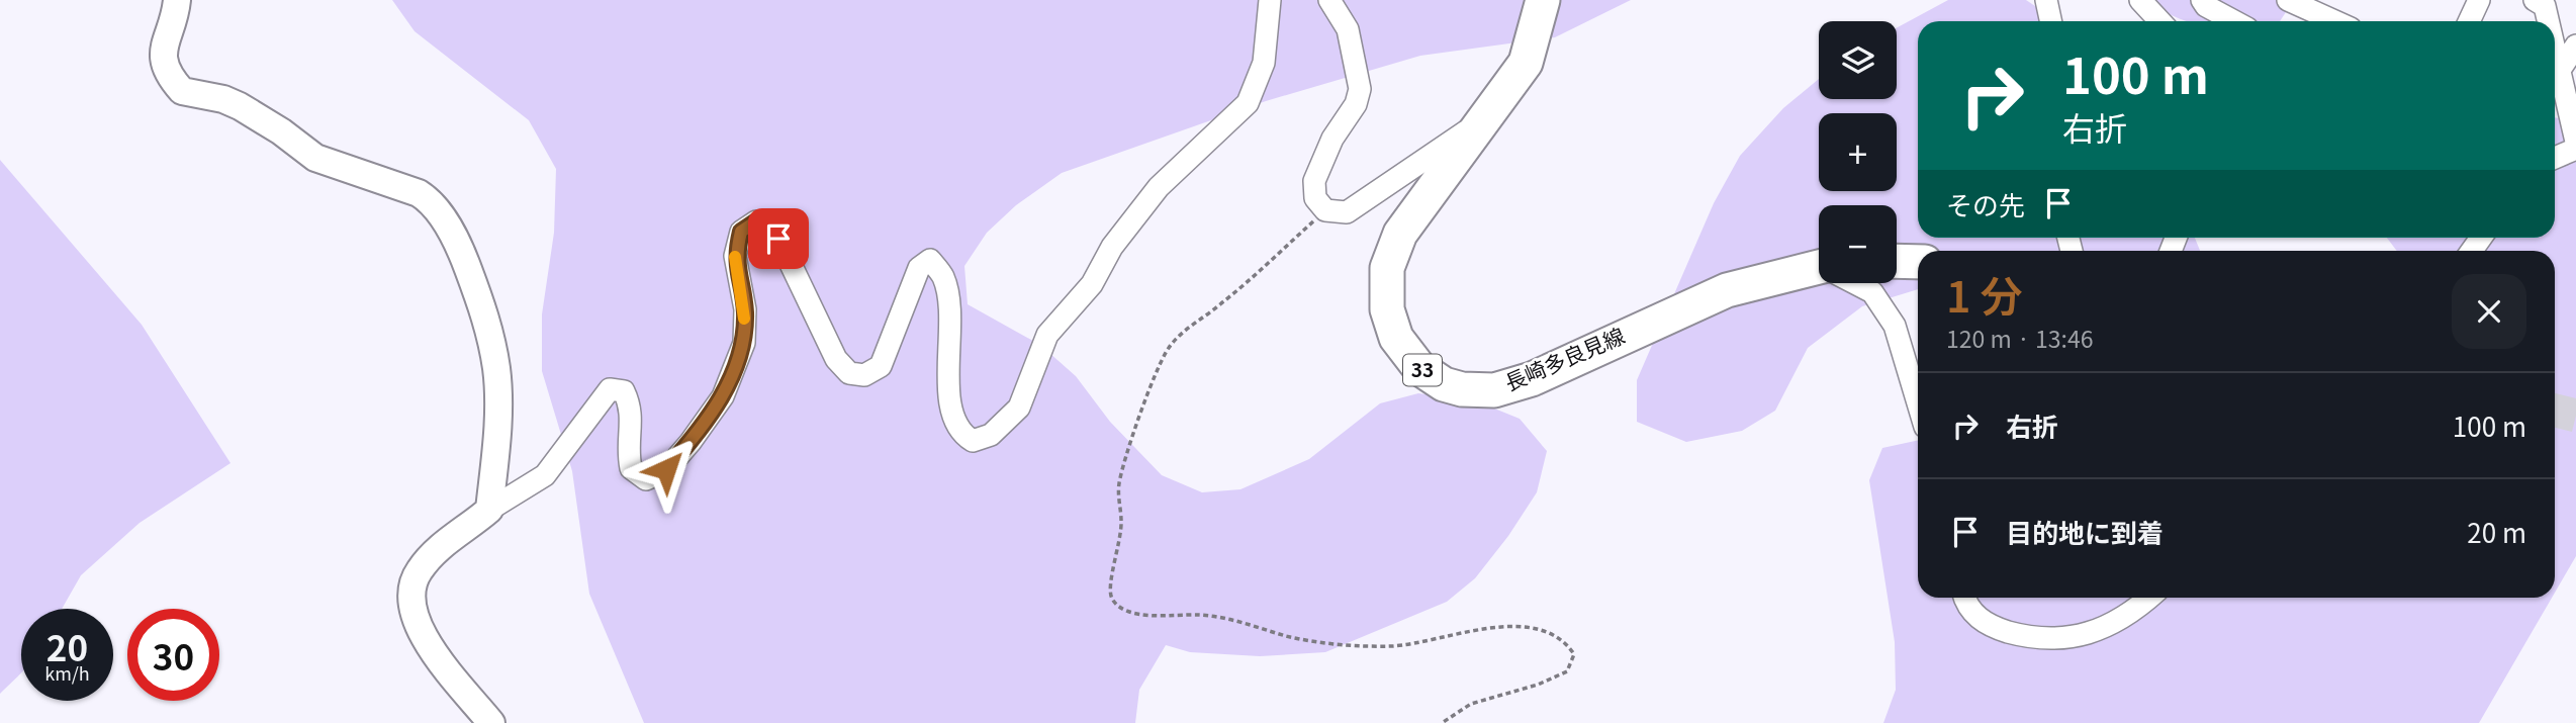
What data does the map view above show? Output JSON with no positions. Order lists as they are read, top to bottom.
{
  "streets": {
    "main road": ["長崎多良見線", "33"]
  },
  "page": {
    "map_buttons": ["+", "−"],
    "turn": ["100 m", "右折"],
    "then": "その先",
    "heading": ["1 分", "120 m · 13:46"],
    "list": [
      {
        "name": "右折",
        "value": "100 m"
      },
      {
        "name": "目的地に到着",
        "value": "20 m"
      }
    ],
    "speed": "20 km/h",
    "limit": "30"
  }
}
